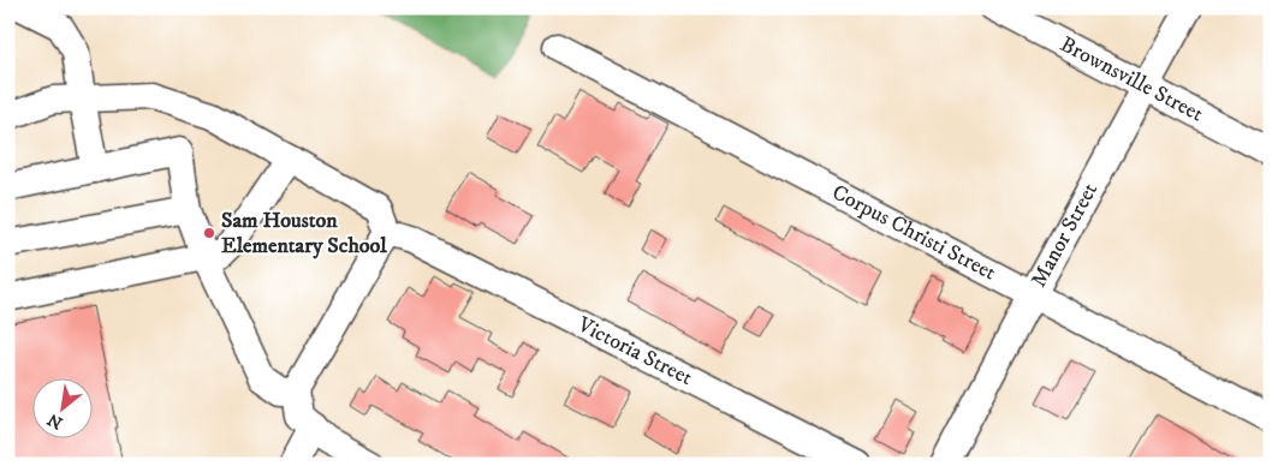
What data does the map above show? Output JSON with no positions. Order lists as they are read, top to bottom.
{
  "streets": {
    "street": [
      "Brownsville Street",
      "Corpus Christi Street",
      "Manor Street",
      "Victoria Street"
    ]
  },
  "crossings": [
    ["Brownsville Street", "Manor Street"],
    ["Corpus Christi Street", "Manor Street"]
  ],
  "places": ["Sam Houston Elementary School"],
  "north": "bottom left"
}
